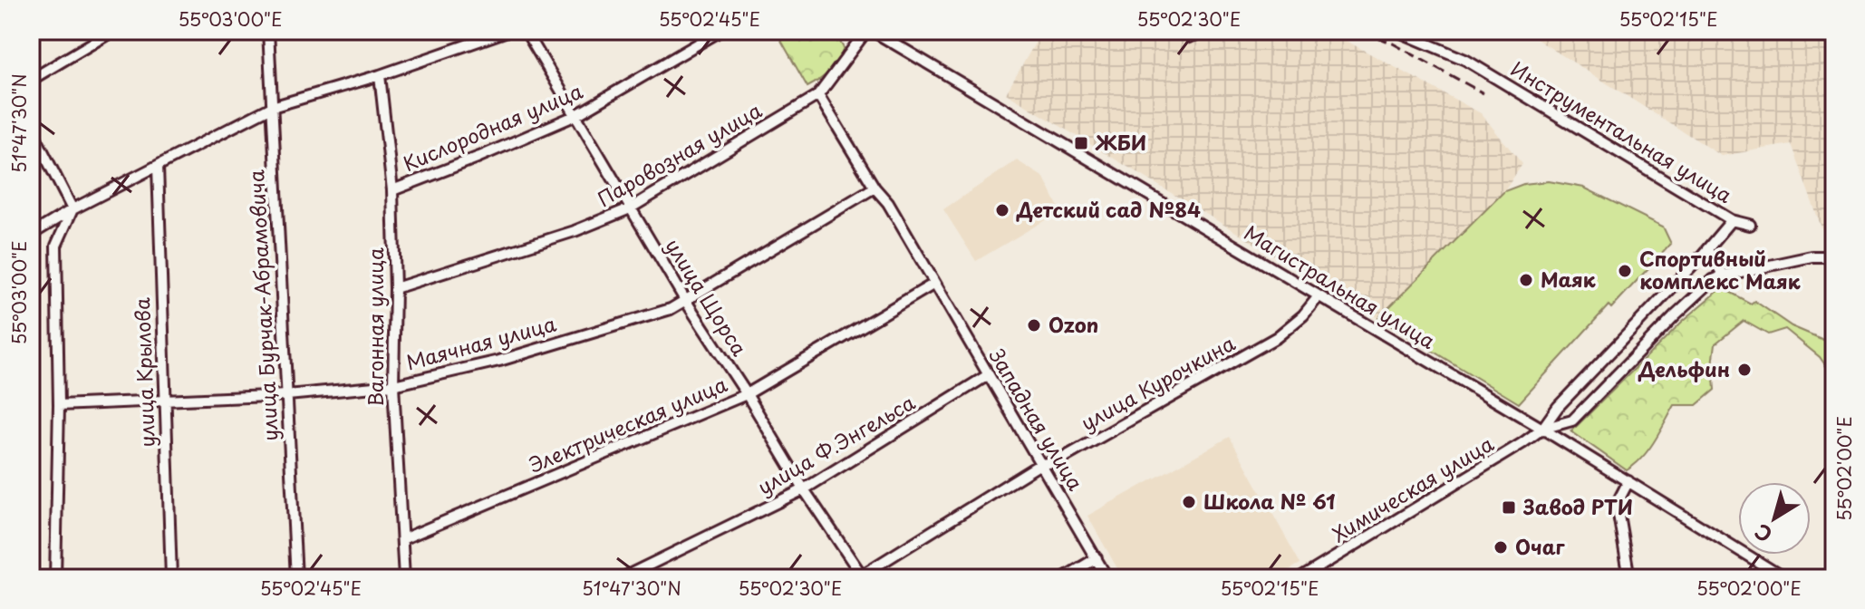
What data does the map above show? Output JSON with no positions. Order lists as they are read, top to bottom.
{
  "streets": {
    "street": [
      "Кислородная улица",
      "Инструментальная улица",
      "Паровозная улица",
      "Магистральная улица",
      "улица Щорса",
      "улица Бурчак-Абрамовича",
      "Вагонная улица",
      "Маячная улица",
      "улица Крылова",
      "улица Курочкина",
      "Западная улица",
      "Электрическая улица",
      "улица Ф.Энгельса",
      "Химическая улица"
    ]
  },
  "crossings": [
    ["Кислородная улица", "улица Щорса"],
    ["Кислородная улица", "Вагонная улица"],
    ["Инструментальная улица", "Химическая улица"],
    ["Паровозная улица", "улица Щорса"],
    ["Паровозная улица", "Вагонная улица"],
    ["Паровозная улица", "Западная улица"],
    ["Магистральная улица", "улица Курочкина"],
    ["Магистральная улица", "Химическая улица"],
    ["улица Щорса", "Маячная улица"],
    ["улица Щорса", "улица Курочкина"],
    ["улица Щорса", "Электрическая улица"],
    ["улица Щорса", "улица Ф.Энгельса"],
    ["улица Бурчак-Абрамовича", "Маячная улица"],
    ["Вагонная улица", "Маячная улица"],
    ["Вагонная улица", "Электрическая улица"],
    ["Маячная улица", "улица Крылова"],
    ["Маячная улица", "Западная улица"],
    ["улица Курочкина", "Западная улица"],
    ["Западная улица", "Электрическая улица"],
    ["Западная улица", "улица Ф.Энгельса"]
  ],
  "places": {
    "transit": ["ЖБИ", "Завод РТИ"],
    "other": [
      "Детский сад №84",
      "Спортивный комплекс Маяк",
      "Маяк",
      "Ozon",
      "Дельфин",
      "Школа № 61",
      "Очаг"
    ]
  },
  "north": "bottom left",
  "coordinates": [
    "55°03'00\"E",
    "55°02'45\"E",
    "55°02'30\"E",
    "55°02'15\"E",
    "51°47'30\"N",
    "55°02'00\"E"
  ]
}
